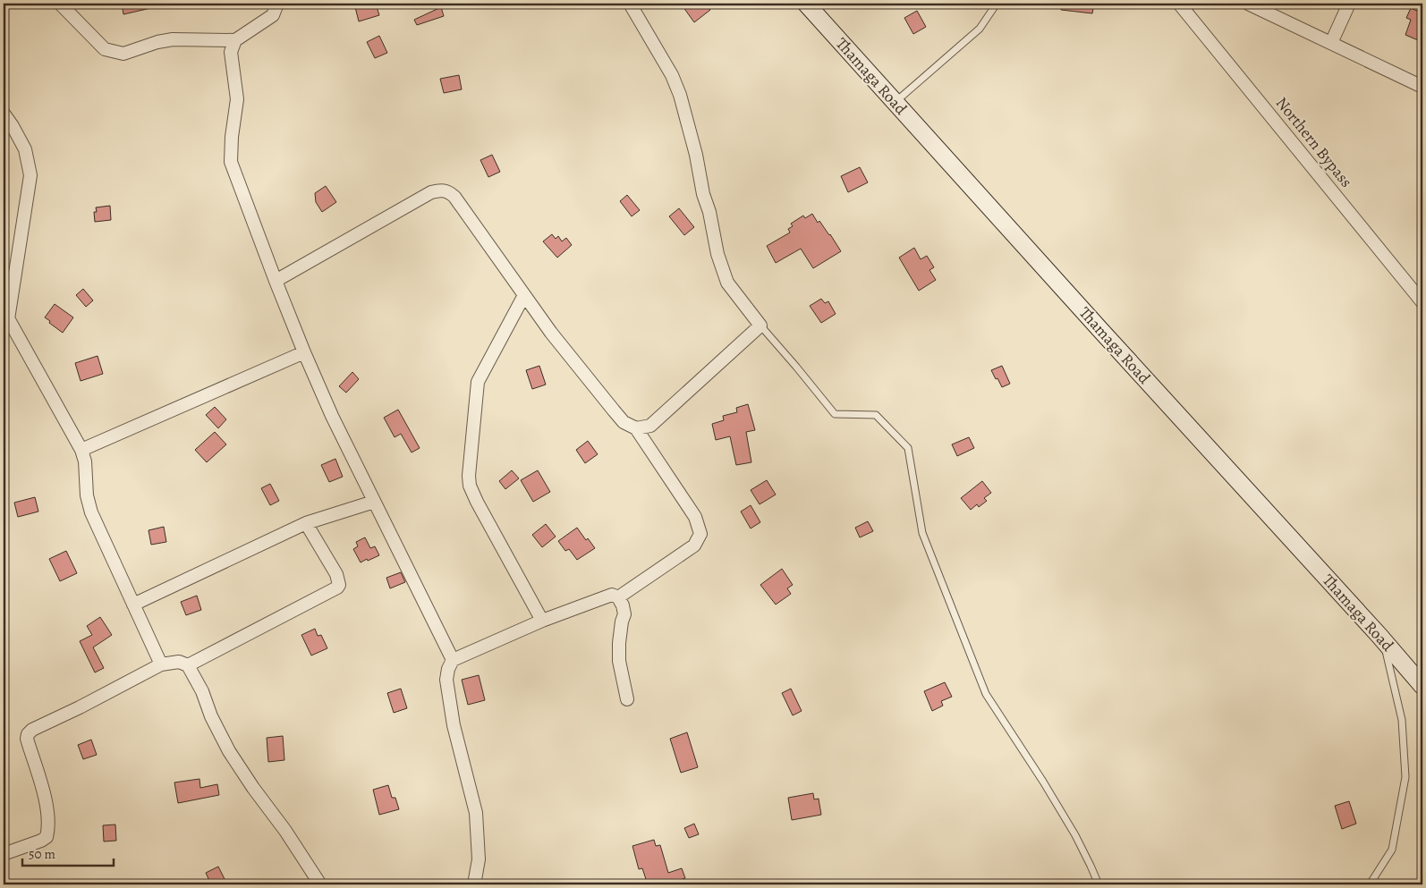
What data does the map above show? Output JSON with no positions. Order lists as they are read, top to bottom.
{
  "streets": {
    "main road": ["Thamaga Road"],
    "street": ["Northern Bypass"]
  },
  "scale_bar": "50 m"
}
